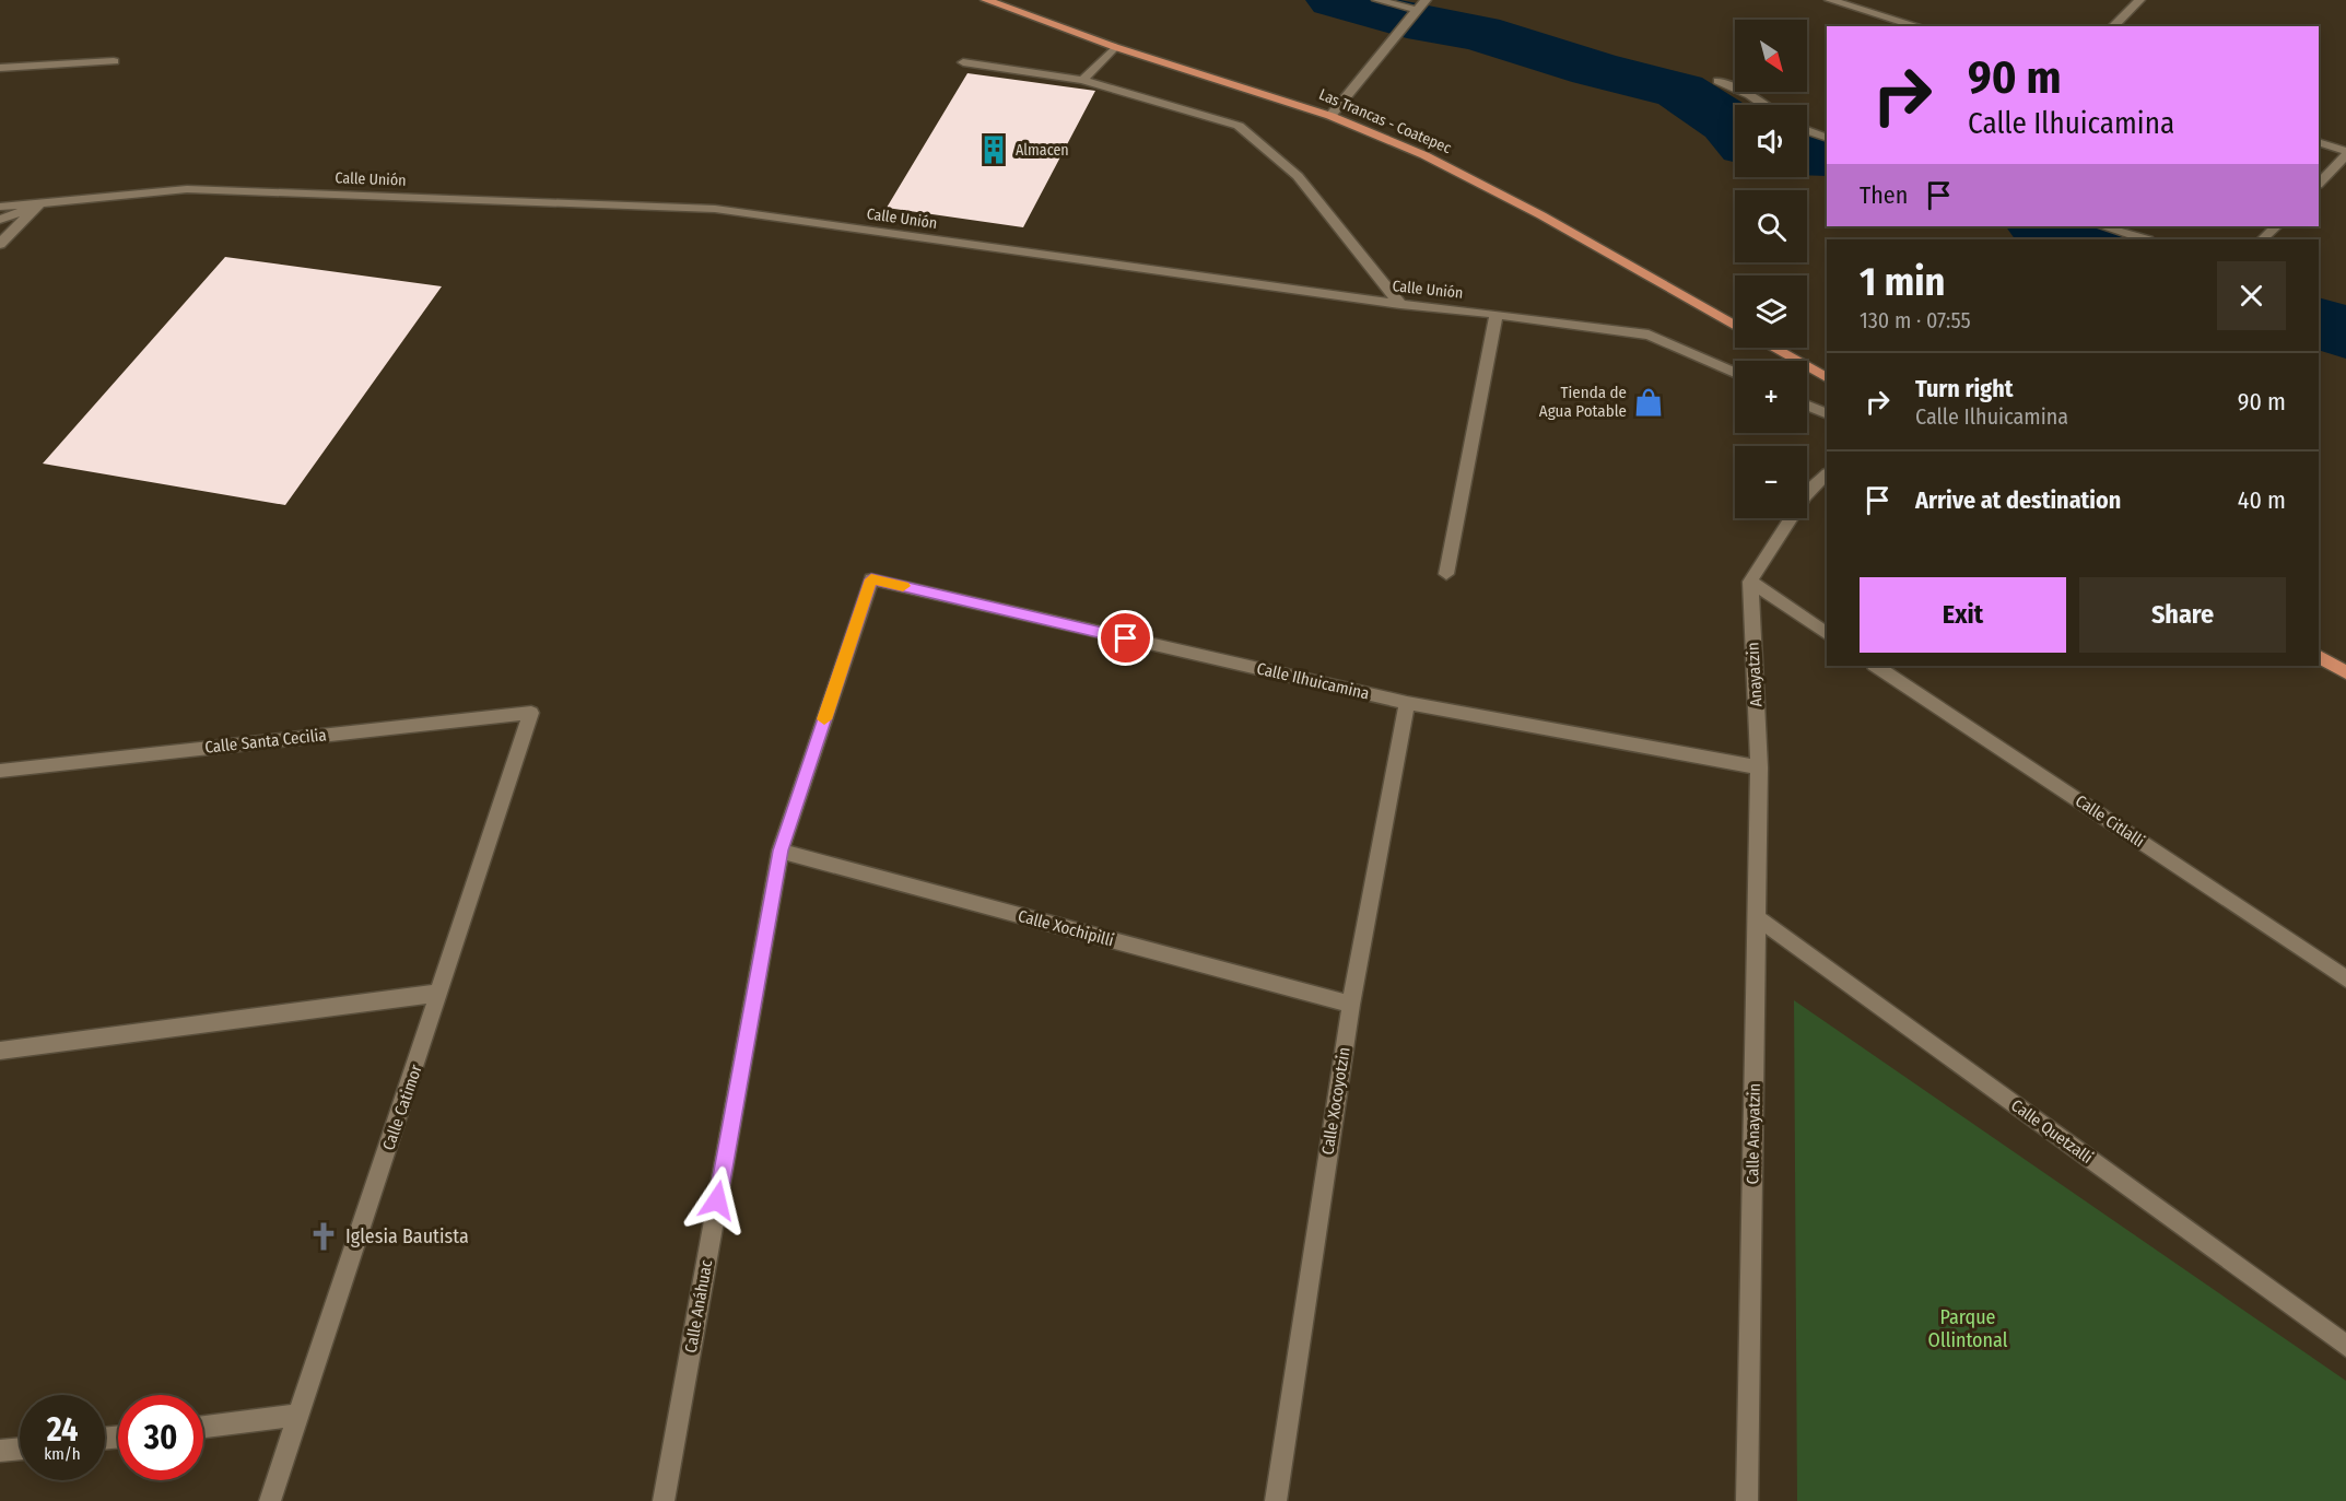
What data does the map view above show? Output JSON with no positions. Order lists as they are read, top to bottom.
{
  "streets": {
    "main road": ["Las Trancas - Coatepec"],
    "street": [
      "Calle Unión",
      "Anayatzin",
      "Calle Ilhuicamina",
      "Calle Santa Cecilia",
      "Calle Citlalli",
      "Calle Xochipilli",
      "Calle Xocoyotzin",
      "Calle Catimor",
      "Calle Quetzalli",
      "Calle Anayatzin",
      "Calle Anáhuac"
    ]
  },
  "crossings": [
    ["Anayatzin", "Calle Ilhuicamina"],
    ["Anayatzin", "Calle Anayatzin"],
    ["Calle Ilhuicamina", "Calle Xocoyotzin"],
    ["Calle Ilhuicamina", "Calle Anayatzin"],
    ["Calle Ilhuicamina", "Calle Anáhuac"],
    ["Calle Santa Cecilia", "Calle Catimor"],
    ["Calle Xochipilli", "Calle Xocoyotzin"],
    ["Calle Xochipilli", "Calle Anáhuac"],
    ["Calle Quetzalli", "Calle Anayatzin"]
  ],
  "parks": ["Parque Ollintonal"],
  "places": {
    "building": ["Almacen"],
    "shop": ["Tienda de Agua Potable"],
    "church": ["Iglesia Bautista"]
  },
  "north": "bottom right",
  "page": {
    "map_buttons": ["+", "−"],
    "turn": ["90 m", "Calle Ilhuicamina"],
    "then": "Then",
    "heading": ["1 min", "130 m · 07:55"],
    "list": [
      {
        "name": "Turn right",
        "note": "Calle Ilhuicamina",
        "value": "90 m"
      },
      {
        "name": "Arrive at destination",
        "value": "40 m"
      }
    ],
    "buttons": ["Exit", "Share"],
    "speed": "24 km/h",
    "limit": "30"
  }
}
